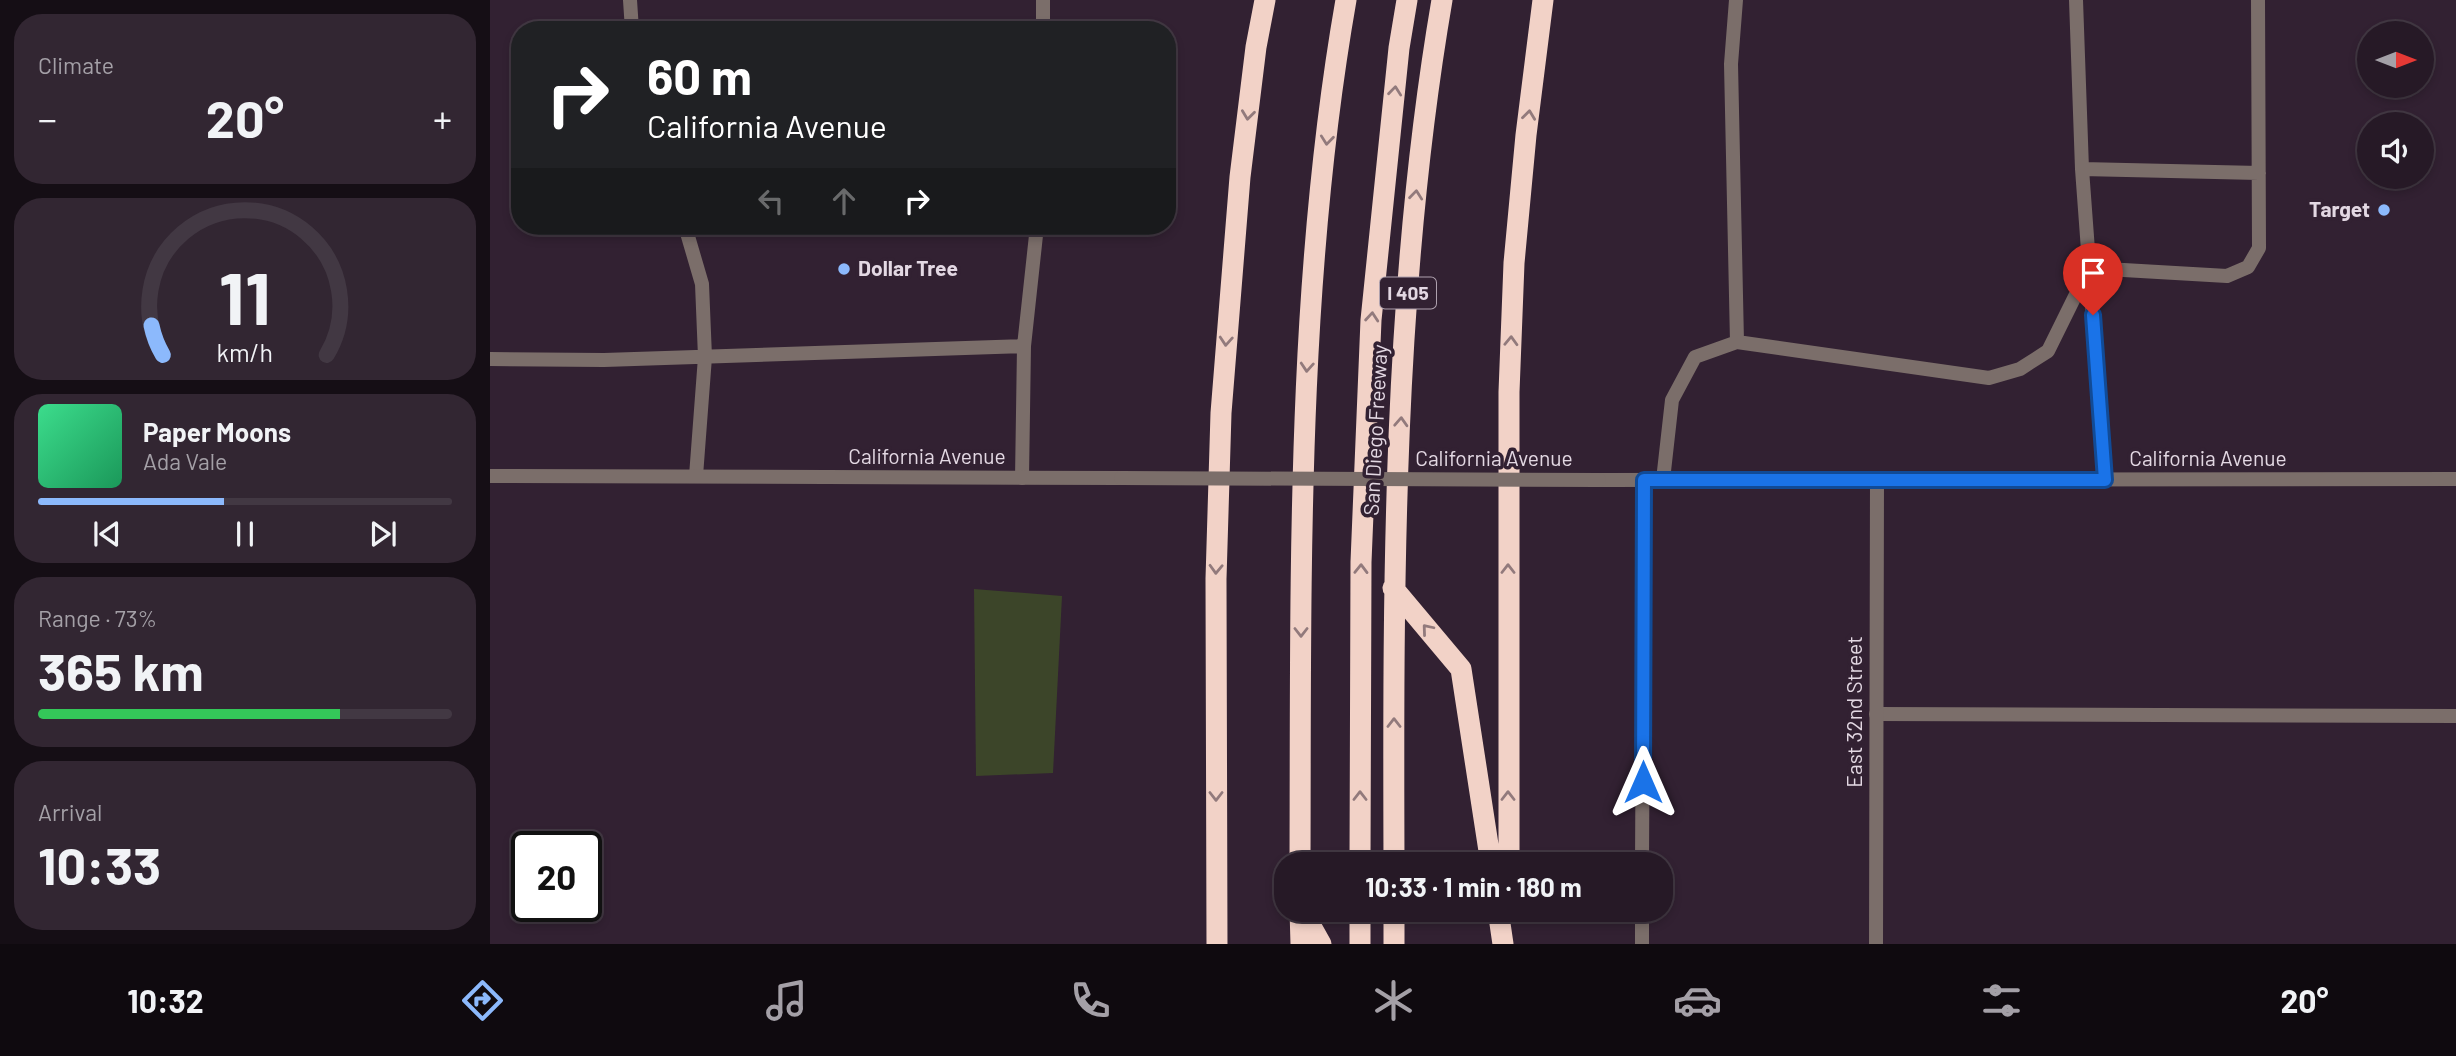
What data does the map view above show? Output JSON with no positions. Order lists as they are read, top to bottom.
{
  "streets": {
    "highway": ["I 405", "San Diego Freeway"],
    "street": ["California Avenue", "East 32nd Street"]
  },
  "crossings": [
    ["California Avenue", "East 32nd Street"]
  ],
  "places": ["Target", "Dollar Tree"],
  "north": "right",
  "page": {
    "tile": [
      "Climate",
      ["Range · 73%", "365 km"],
      ["Arrival", "10:33"]
    ],
    "turn": ["60 m", "California Avenue"],
    "heat": ["−", "20°", "+"],
    "song": ["Paper Moons", "Ada Vale"],
    "limit": "20",
    "trip": "10:33 · 1 min · 180 m",
    "tabs": ["10:32", "20°"],
    "gauge": ["11", "km/h"]
  }
}
